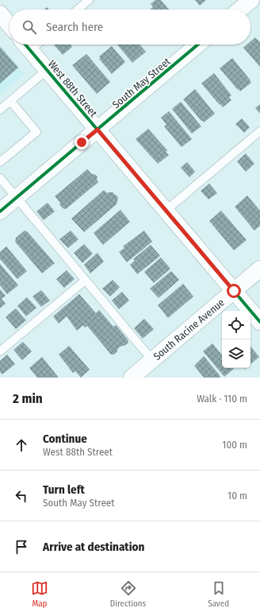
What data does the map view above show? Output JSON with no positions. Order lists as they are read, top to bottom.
{
  "streets": {
    "street": ["South May Street", "West 88th Street", "South Racine Avenue"]
  },
  "crossings": [
    ["South May Street", "West 88th Street"],
    ["West 88th Street", "South Racine Avenue"]
  ],
  "page": {
    "search": "Search here",
    "heading": ["2 min", "Walk · 110 m"],
    "list": [
      ["Continue", "West 88th Street", "100 m"],
      ["Turn left", "South May Street", "10 m"],
      "Arrive at destination"
    ],
    "nav": ["Map", "Directions", "Saved"]
  }
}
